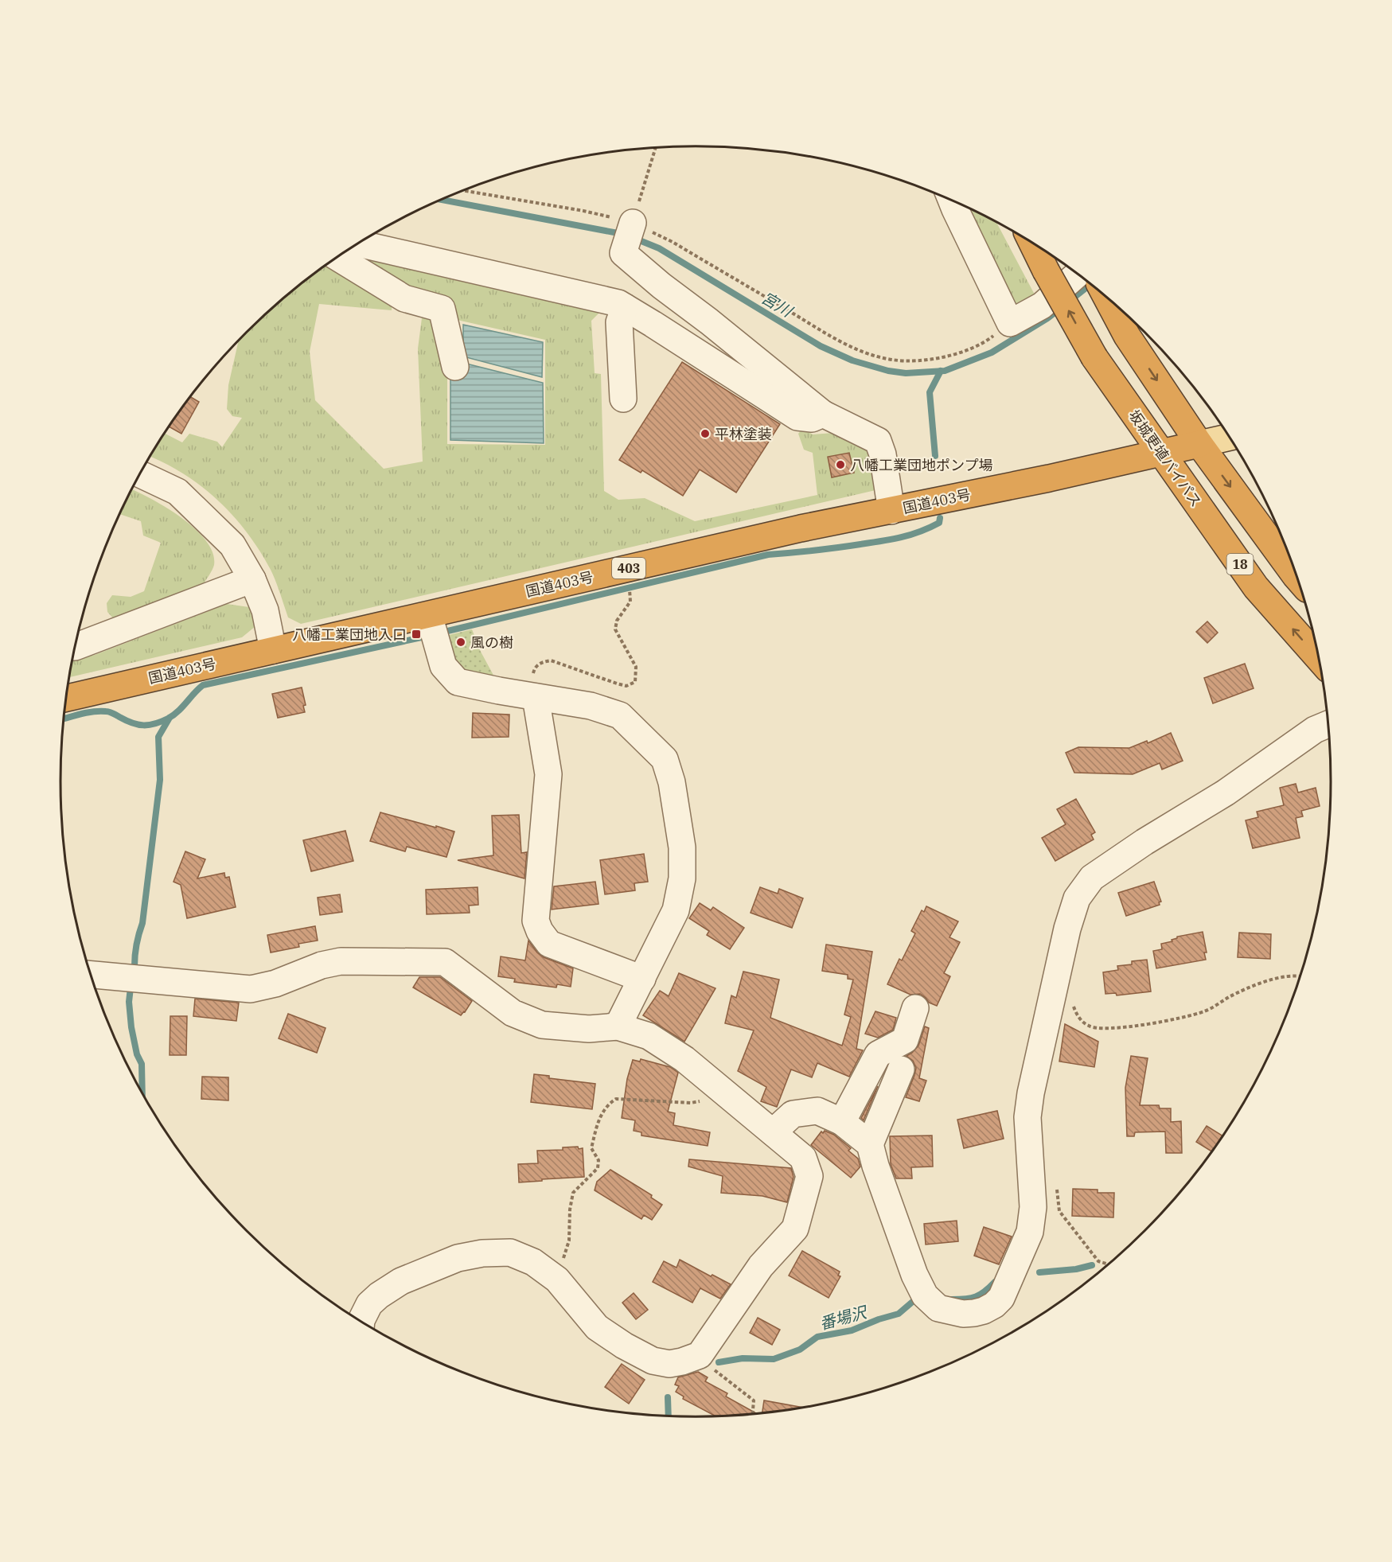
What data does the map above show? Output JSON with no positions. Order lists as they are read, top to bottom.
{
  "streets": {
    "highway": [
      "坂城更埴バイパス",
      "国道403号",
      "18",
      "403"
    ]
  },
  "crossings": [
    ["坂城更埴バイパス", "国道403号"],
    ["国道403号", "18"]
  ],
  "water": ["宮川", "番場沢"],
  "places": {
    "other": ["平林塗装", "八幡工業団地ポンプ場", "風の樹"],
    "transit": ["八幡工業団地入口"]
  }
}
